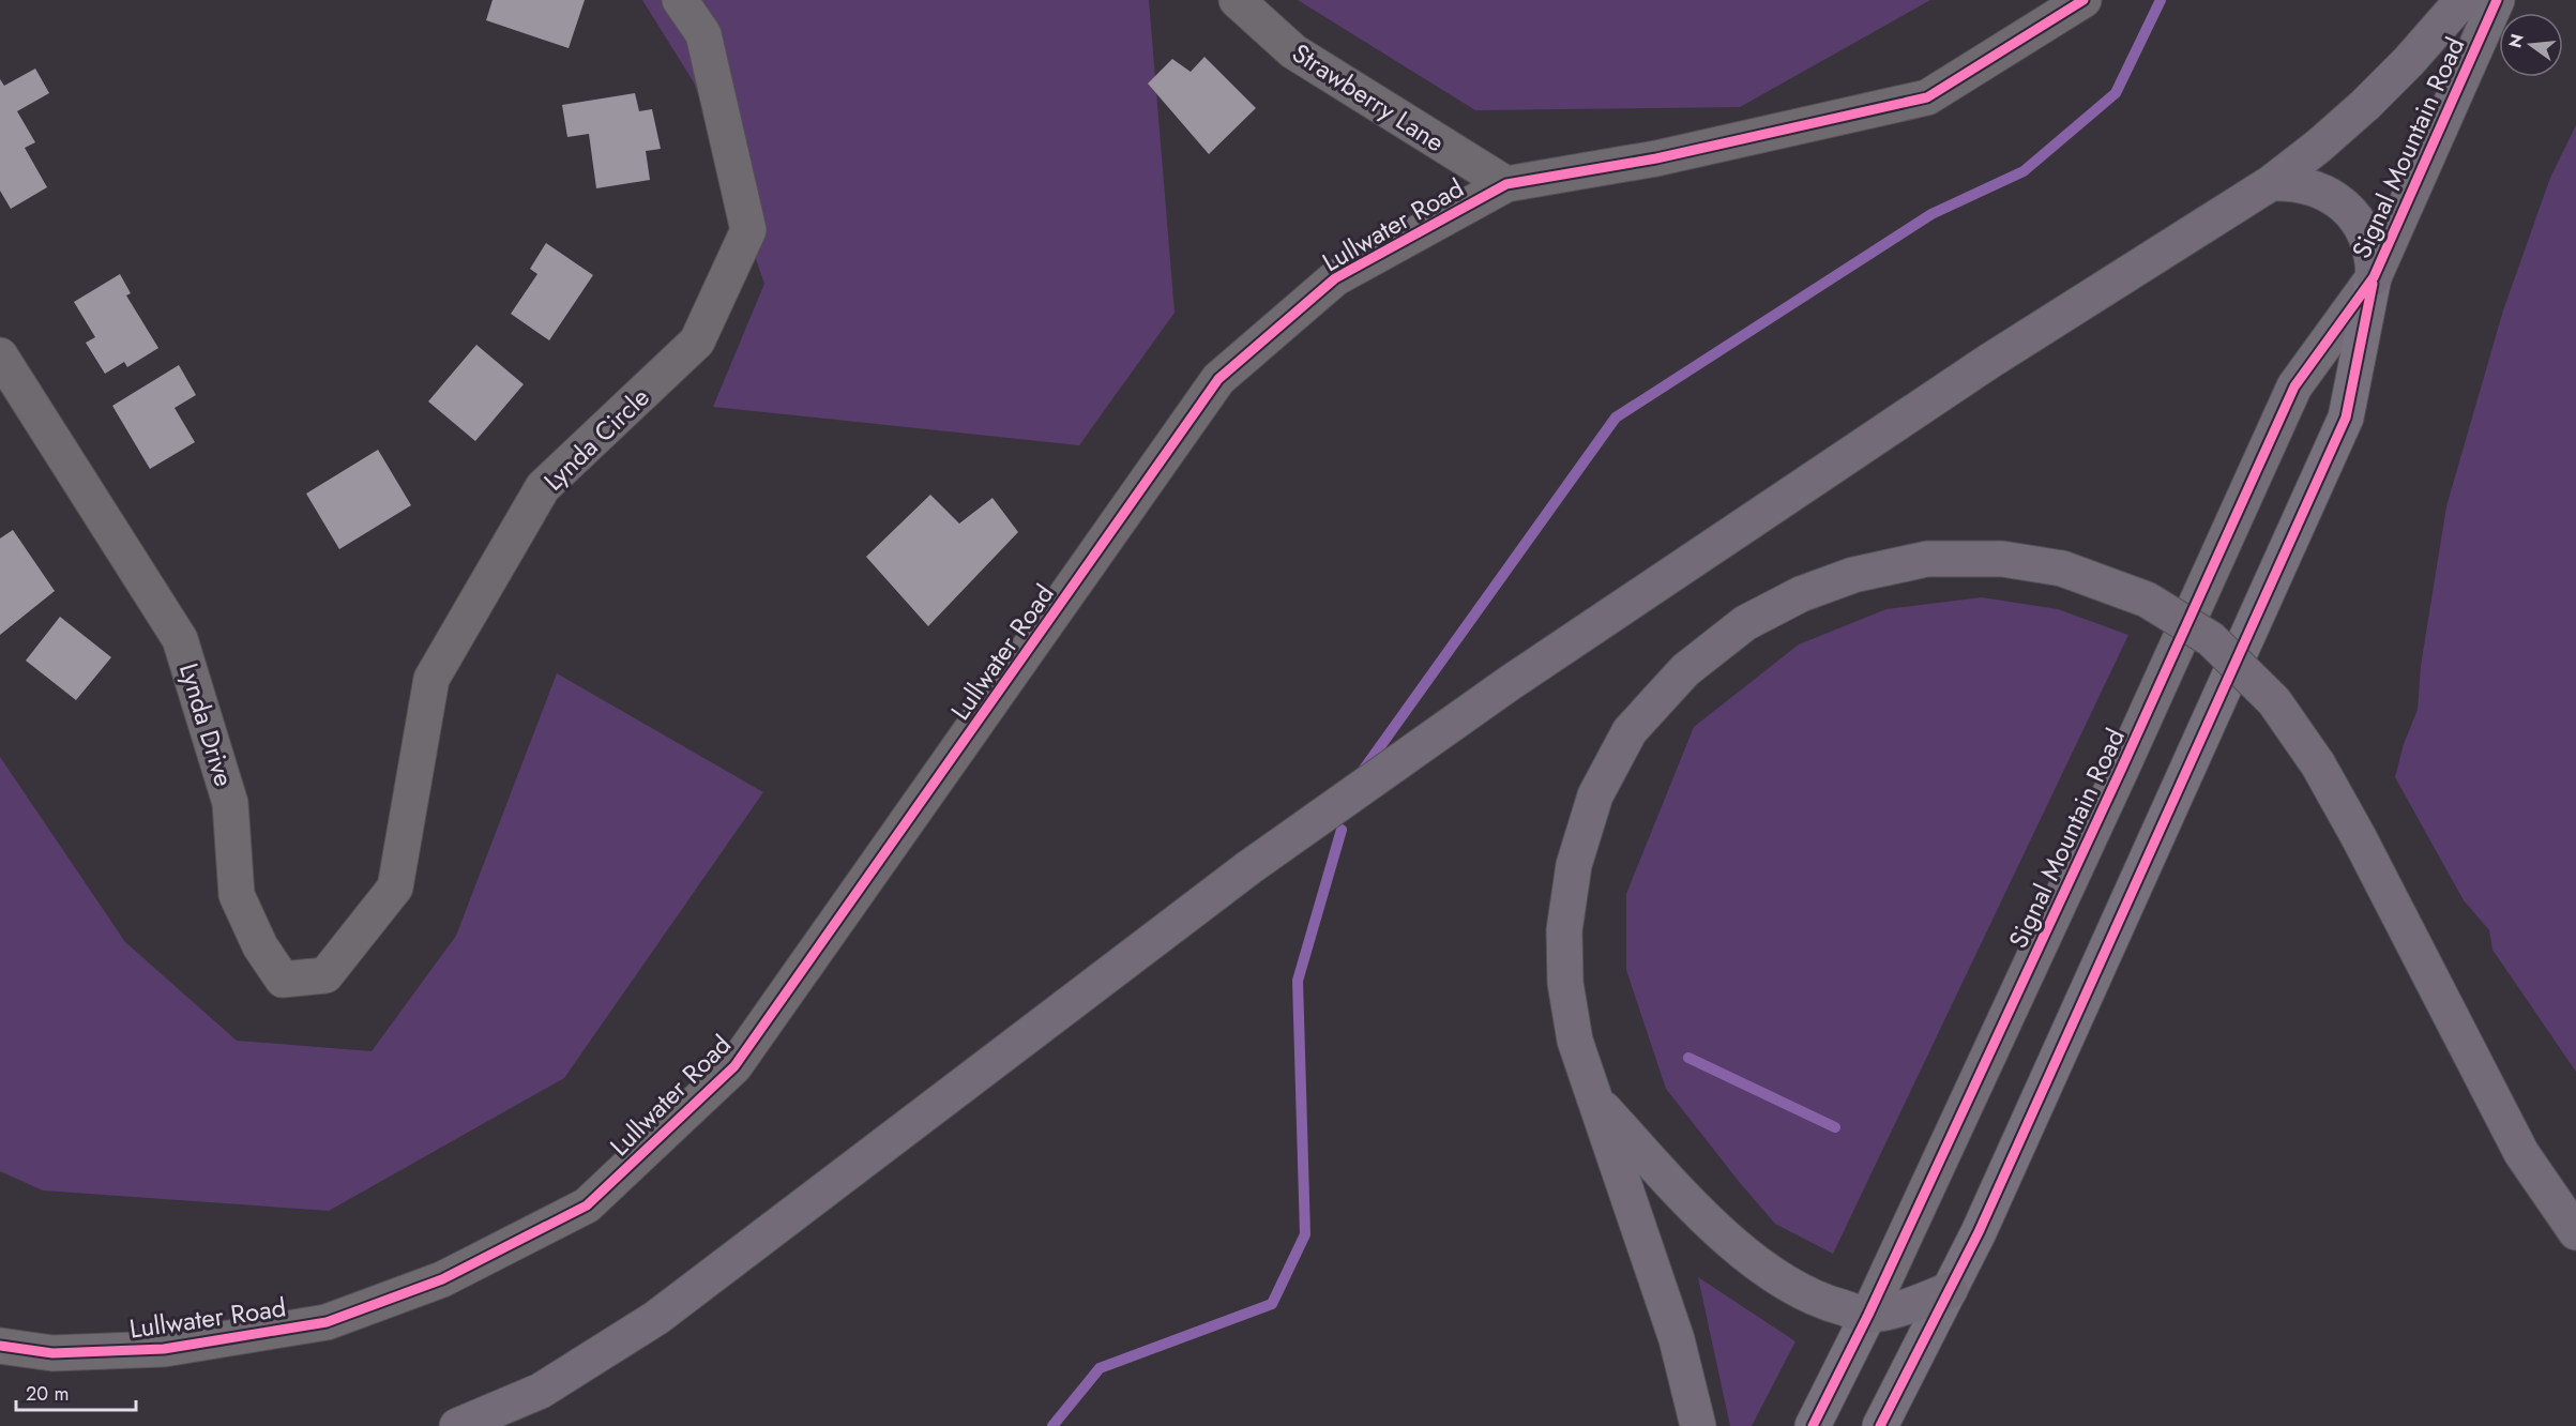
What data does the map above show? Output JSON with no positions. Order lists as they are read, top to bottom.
{
  "streets": {
    "main road": ["Signal Mountain Road"],
    "street": [
      "Strawberry Lane",
      "Lullwater Road",
      "Lynda Circle",
      "Lynda Drive"
    ]
  },
  "crossings": [
    ["Strawberry Lane", "Lullwater Road"],
    ["Lynda Circle", "Lynda Drive"]
  ],
  "scale_bar": "20 m",
  "north": "left"
}
